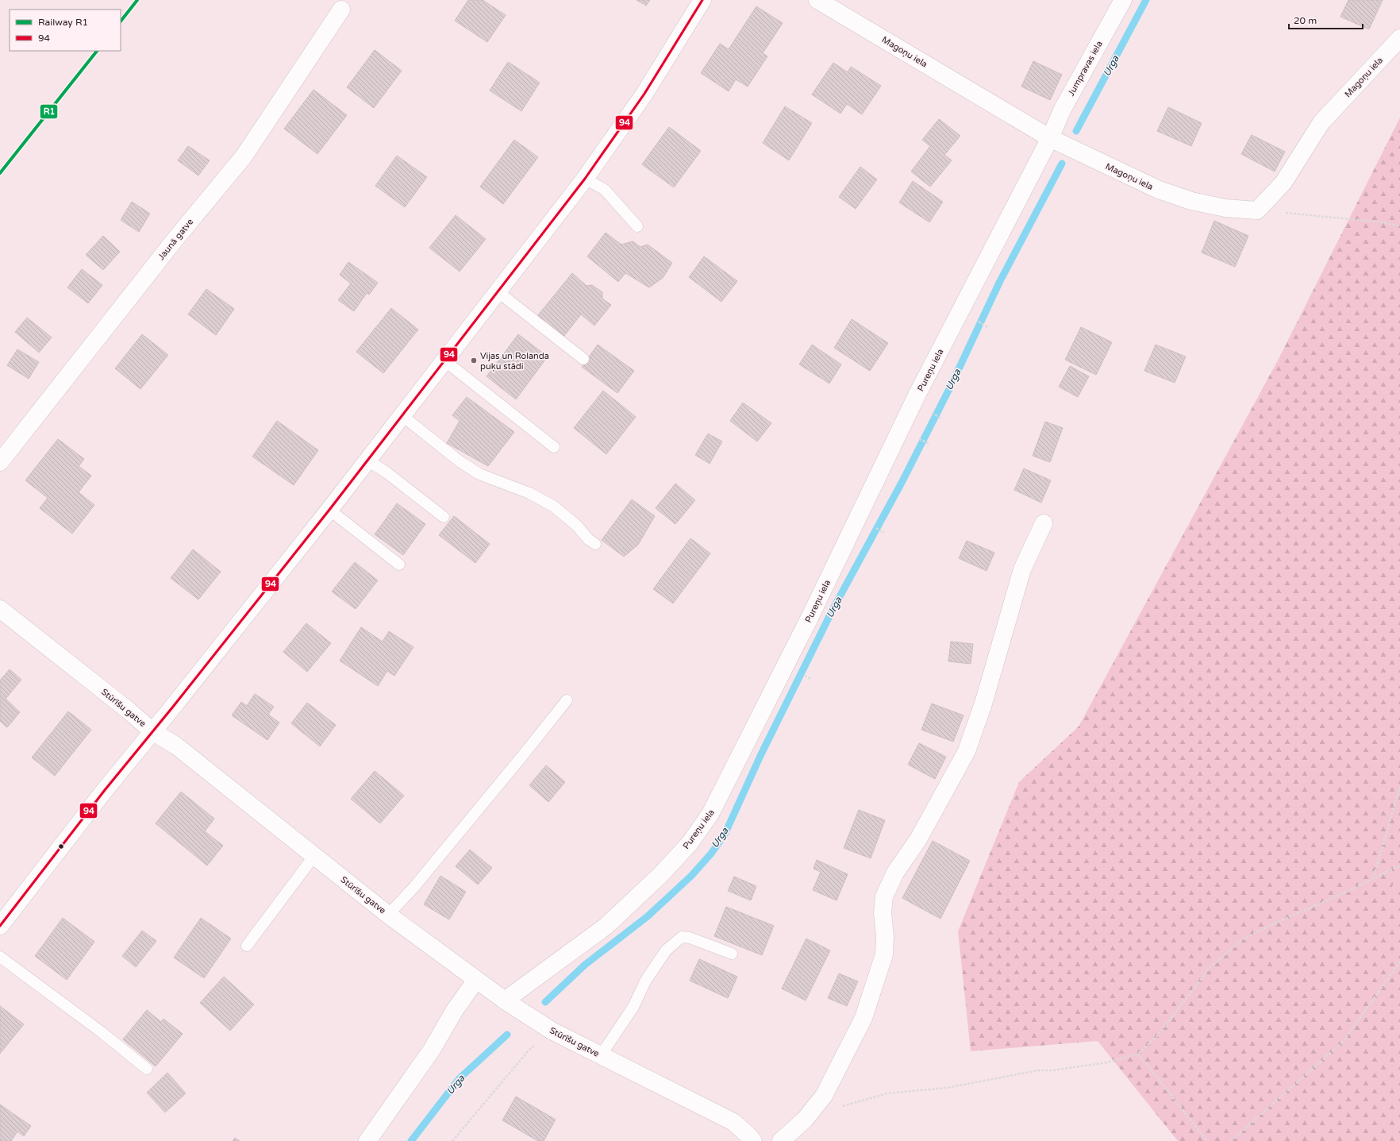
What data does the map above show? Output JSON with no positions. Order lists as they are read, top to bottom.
{
  "streets": {
    "street": [
      "Magoņu iela",
      "Jumpravas iela",
      "Jaunā gatve",
      "Pureņu iela",
      "Stūrīšu gatve"
    ]
  },
  "crossings": [
    ["Magoņu iela", "Jumpravas iela"],
    ["Magoņu iela", "Pureņu iela"],
    ["Jumpravas iela", "Pureņu iela"],
    ["Pureņu iela", "Stūrīšu gatve"]
  ],
  "water": ["Urga"],
  "places": ["Vijas un Rolanda puķu stādi"],
  "lines": ["rail line R1", "transit line 94"],
  "legend": ["Railway R1", "94"],
  "scale_bar": "20 m"
}
